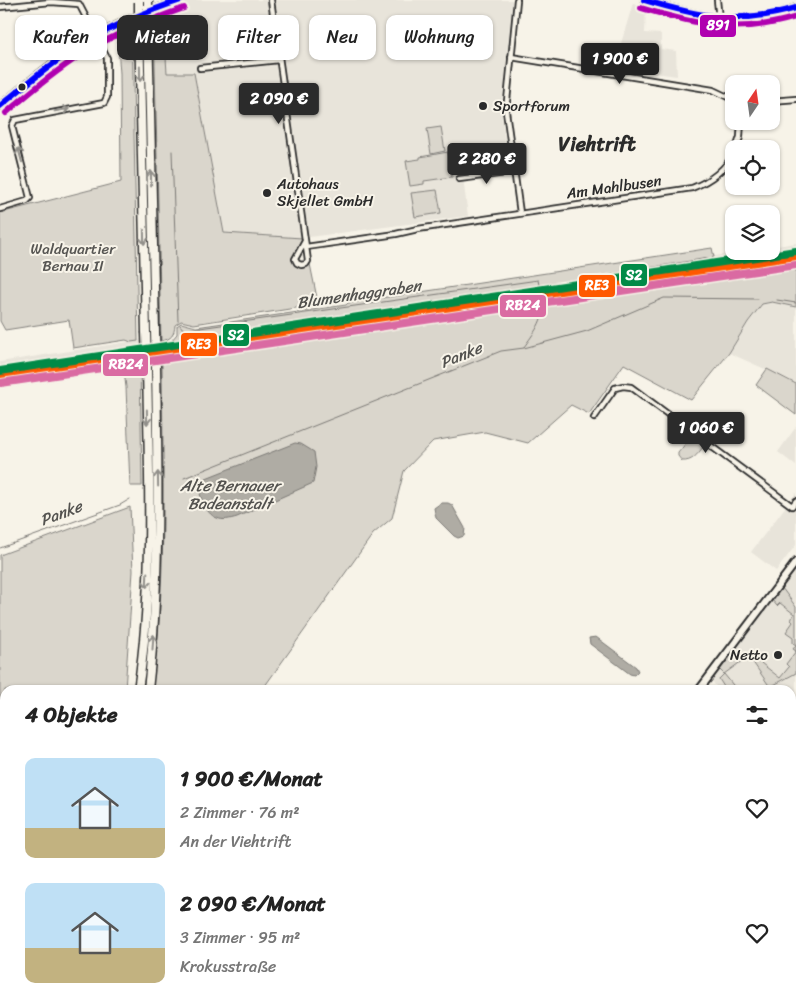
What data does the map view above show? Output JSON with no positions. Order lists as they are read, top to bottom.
{
  "streets": {
    "street": ["Am Mahlbusen"]
  },
  "districts": ["Viehtrift"],
  "water": ["Blumenhaggraben", "Panke", "Alte Bernauer Badeanstalt"],
  "parks": ["Waldquartier Bernau II"],
  "places": ["Sportforum", "Autohaus Skjellet GmbH", "Netto"],
  "lines": [
    "transit line 891",
    "transit line S2",
    "transit line RE3",
    "transit line RB24"
  ],
  "north": "top",
  "page": {
    "chip": [
      "Kaufen",
      "Mieten",
      "Filter",
      "Neu",
      "Wohnung"
    ],
    "price": [
      "1 900 €",
      "2 090 €",
      "2 280 €",
      "1 060 €"
    ],
    "heading": "4 Objekte",
    "list": [
      {
        "name": "1 900 €/Monat",
        "note": "2 Zimmer · 76 m² · An der Viehtrift"
      },
      {
        "name": "2 090 €/Monat",
        "note": "3 Zimmer · 95 m² · Krokusstraße"
      }
    ]
  }
}
